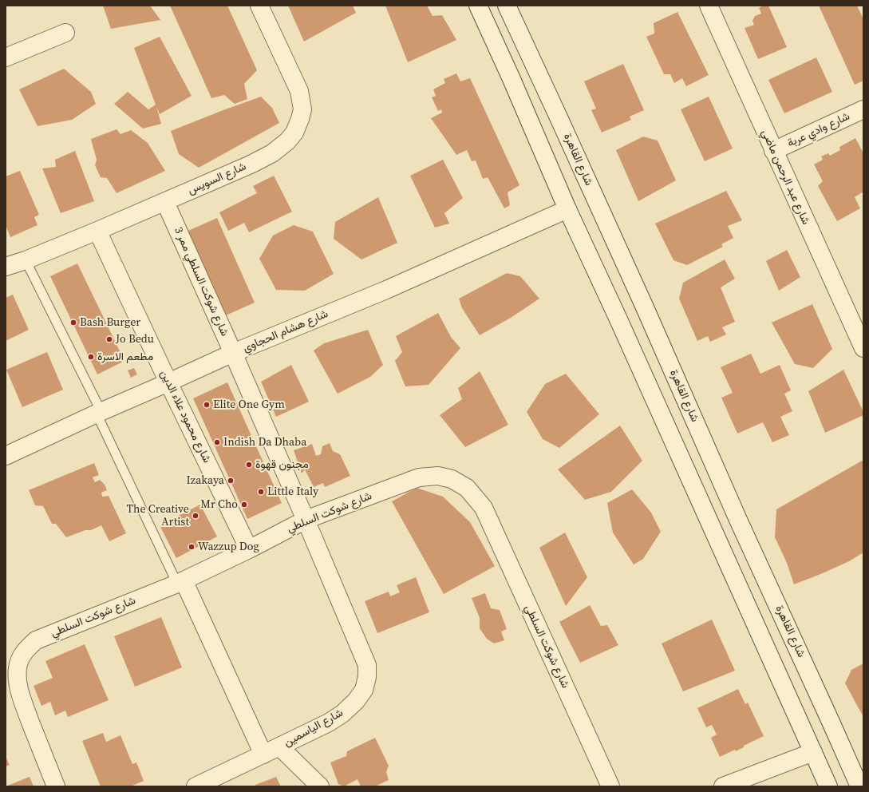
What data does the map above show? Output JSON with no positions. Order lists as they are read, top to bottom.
{
  "streets": {
    "street": [
      "شارع وادي عربة",
      "شارع القاهرة",
      "شارع عبد الرحمن ماضي",
      "شارع السويس",
      "شارع شوكت السلطي ممر 3",
      "شارع هشام الحجاوي",
      "شارع محمود علاء الدين",
      "شارع شوكت السلطي",
      "شارع الياسمين"
    ]
  },
  "crossings": [
    ["شارع وادي عربة", "شارع عبد الرحمن ماضي"],
    ["شارع السويس", "شارع شوكت السلطي ممر 3"],
    ["شارع السويس", "شارع محمود علاء الدين"],
    ["شارع شوكت السلطي ممر 3", "شارع هشام الحجاوي"],
    ["شارع شوكت السلطي ممر 3", "شارع شوكت السلطي"],
    ["شارع شوكت السلطي ممر 3", "شارع الياسمين"],
    ["شارع هشام الحجاوي", "شارع محمود علاء الدين"],
    ["شارع محمود علاء الدين", "شارع شوكت السلطي"],
    ["شارع شوكت السلطي", "شارع الياسمين"]
  ],
  "places": [
    "Bash Burger",
    "Jo Bedu",
    "مطعم الاسرة",
    "Elite One Gym",
    "Indish Da Dhaba",
    "مجنون قهوة",
    "Izakaya",
    "Little Italy",
    "Mr Cho",
    "The Creative Artist",
    "Wazzup Dog"
  ]
}
